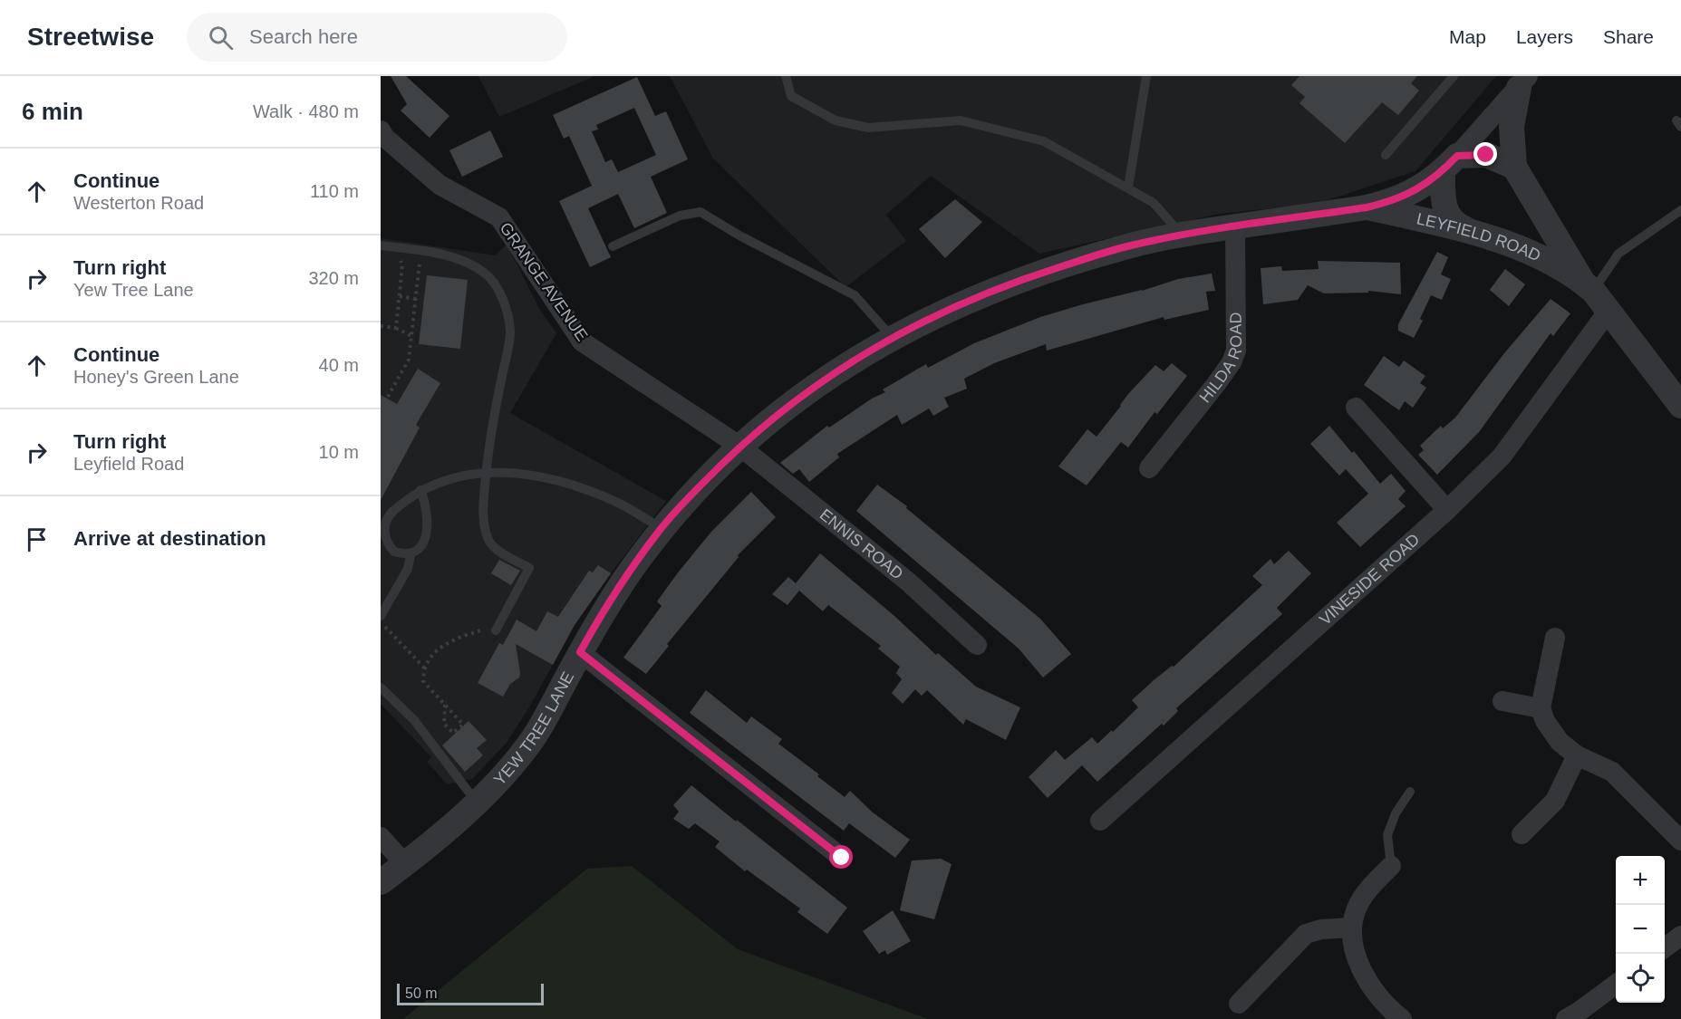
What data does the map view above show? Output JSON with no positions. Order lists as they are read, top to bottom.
{
  "streets": {
    "street": [
      "LEYFIELD ROAD",
      "GRANGE AVENUE",
      "HILDA ROAD",
      "ENNIS ROAD",
      "VINESIDE ROAD",
      "YEW TREE LANE"
    ]
  },
  "crossings": [
    ["LEYFIELD ROAD", "VINESIDE ROAD"],
    ["LEYFIELD ROAD", "YEW TREE LANE"],
    ["GRANGE AVENUE", "ENNIS ROAD"],
    ["GRANGE AVENUE", "YEW TREE LANE"],
    ["HILDA ROAD", "YEW TREE LANE"],
    ["ENNIS ROAD", "YEW TREE LANE"]
  ],
  "scale_bar": "50 m",
  "page": {
    "header": "Streetwise",
    "search": "Search here",
    "nav": ["Map", "Layers", "Share"],
    "heading": ["6 min", "Walk · 480 m"],
    "list": [
      ["Continue", "Westerton Road", "110 m"],
      ["Turn right", "Yew Tree Lane", "320 m"],
      ["Continue", "Honey's Green Lane", "40 m"],
      ["Turn right", "Leyfield Road", "10 m"],
      "Arrive at destination"
    ],
    "map_buttons": ["+", "−"],
    "scale": "50 m"
  }
}
